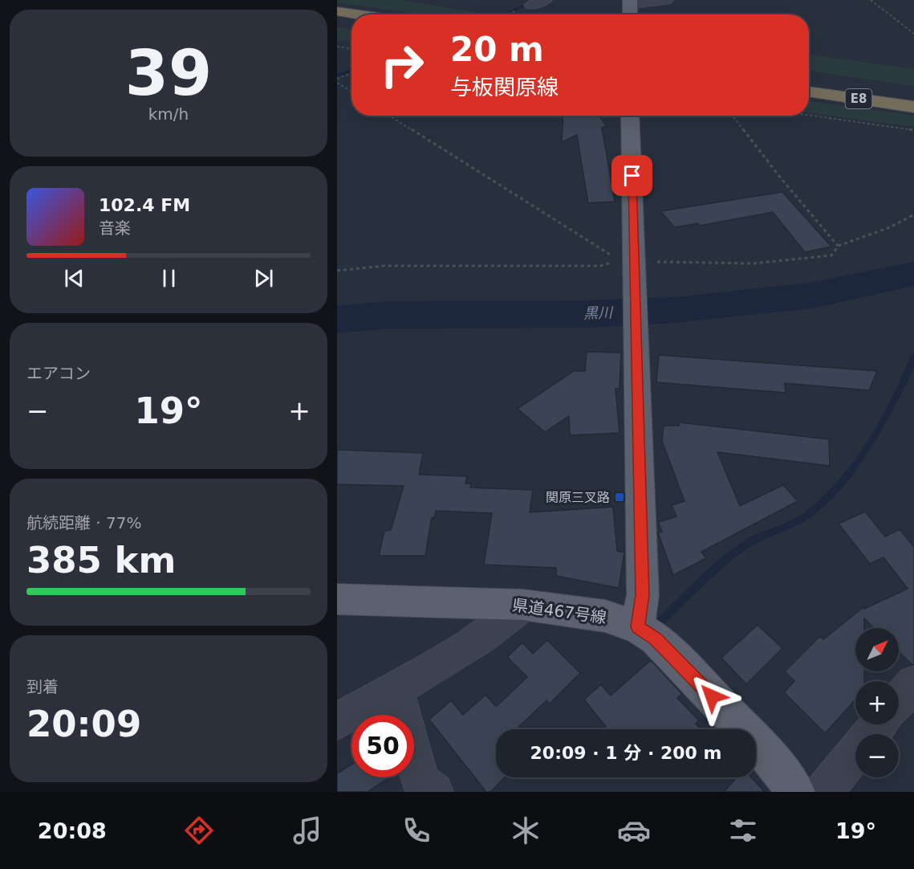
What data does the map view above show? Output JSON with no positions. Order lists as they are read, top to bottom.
{
  "streets": {
    "highway": ["E8"],
    "main road": ["県道467号線"]
  },
  "water": ["黒川"],
  "places": {
    "transit": ["関原三叉路"]
  },
  "north": "top right",
  "page": {
    "tile": [
      ["39", "km/h"],
      "エアコン",
      ["航続距離 · 77%", "385 km"],
      ["到着", "20:09"]
    ],
    "turn": ["20 m", "与板関原線"],
    "song": ["102.4 FM", "音楽"],
    "heat": ["−", "19°", "+"],
    "map_buttons": ["+", "−"],
    "limit": "50",
    "trip": "20:09 · 1 分 · 200 m",
    "tabs": ["20:08", "19°"]
  }
}
